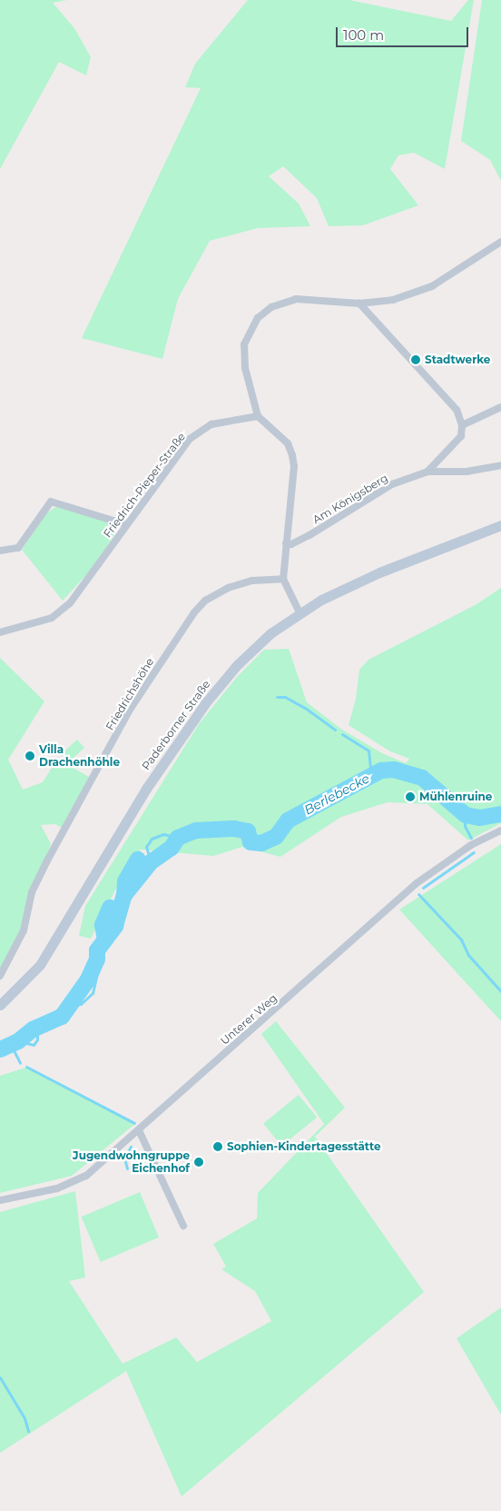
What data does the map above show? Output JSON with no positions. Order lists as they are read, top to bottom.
{
  "streets": {
    "main road": ["Paderborner Straße"],
    "street": [
      "Friedrich-Pieper-Straße",
      "Am Königsberg",
      "Friedrichshöhe",
      "Unterer Weg"
    ]
  },
  "water": ["Berlebecke"],
  "places": [
    "Stadtwerke",
    "Villa Drachenhöhle",
    "Mühlenruine",
    "Sophien-Kindertagesstätte",
    "Jugendwohngruppe Eichenhof"
  ],
  "scale_bar": "100 m"
}
